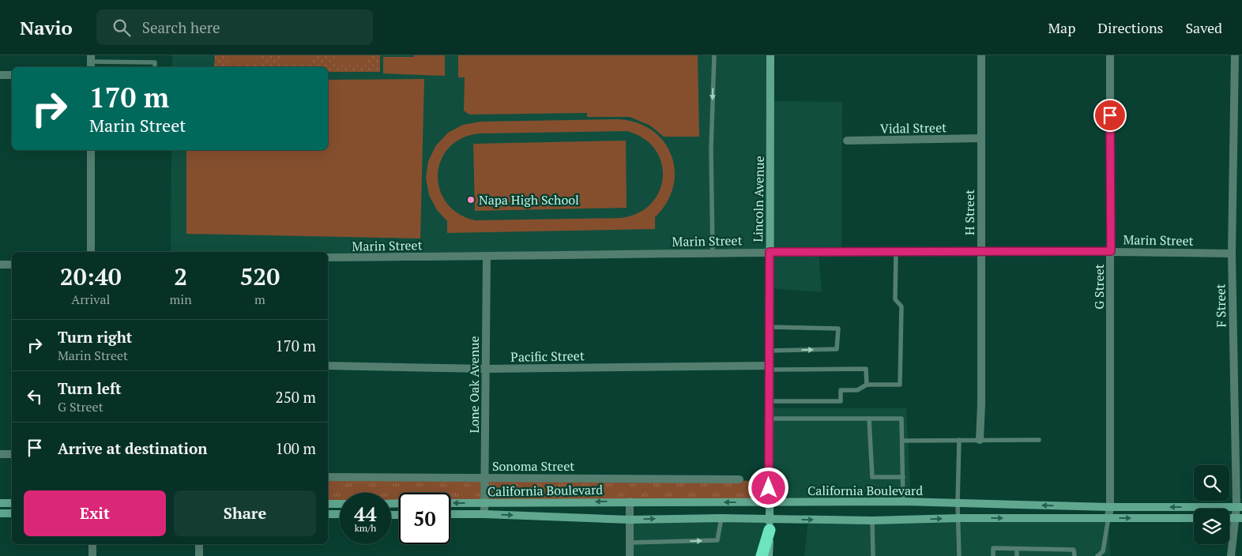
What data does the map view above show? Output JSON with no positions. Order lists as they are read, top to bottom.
{
  "streets": {
    "street": [
      "Vidal Street",
      "Lincoln Avenue",
      "H Street",
      "Marin Street",
      "G Street",
      "F Street",
      "Pacific Street",
      "Lone Oak Avenue",
      "Sonoma Street",
      "California Boulevard"
    ]
  },
  "crossings": [
    ["Vidal Street", "H Street"],
    ["Lincoln Avenue", "Marin Street"],
    ["Lincoln Avenue", "Pacific Street"],
    ["Lincoln Avenue", "California Boulevard"],
    ["H Street", "Marin Street"],
    ["Marin Street", "G Street"],
    ["Marin Street", "F Street"],
    ["Marin Street", "Lone Oak Avenue"],
    ["G Street", "California Boulevard"],
    ["F Street", "California Boulevard"],
    ["Pacific Street", "Lone Oak Avenue"],
    ["Lone Oak Avenue", "Sonoma Street"],
    ["Lone Oak Avenue", "California Boulevard"]
  ],
  "places": ["Napa High School"],
  "page": {
    "header": "Navio",
    "search": "Search here",
    "nav": ["Map", "Directions", "Saved"],
    "turn": ["170 m", "Marin Street"],
    "eta": [
      "20:40",
      "Arrival",
      "2",
      "min",
      "520",
      "m"
    ],
    "list": [
      {
        "name": "Turn right",
        "note": "Marin Street",
        "value": "170 m"
      },
      {
        "name": "Turn left",
        "note": "G Street",
        "value": "250 m"
      },
      {
        "name": "Arrive at destination",
        "value": "100 m"
      }
    ],
    "buttons": ["Exit", "Share"],
    "speed": "44 km/h",
    "limit": "50"
  }
}
